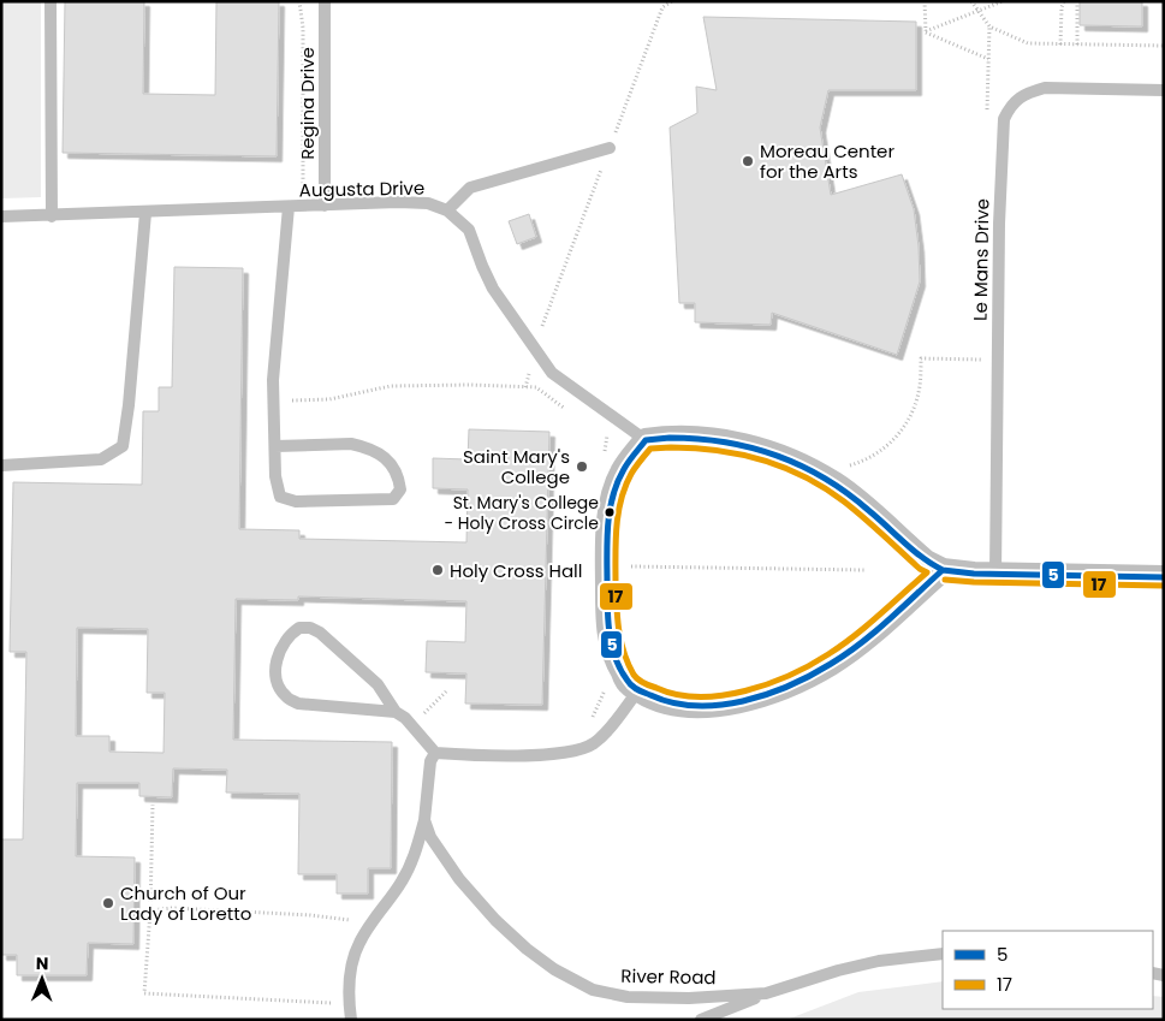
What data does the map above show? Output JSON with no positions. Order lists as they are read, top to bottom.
{
  "streets": {
    "lane": [
      "Regina Drive",
      "Augusta Drive",
      "Le Mans Drive",
      "River Road"
    ]
  },
  "crossings": [
    ["Regina Drive", "Augusta Drive"]
  ],
  "places": [
    "Moreau Center for the Arts",
    "Saint Mary's College",
    "St. Mary's College - Holy Cross Circle",
    "Holy Cross Hall",
    "Church of Our Lady of Loretto"
  ],
  "lines": ["transit line 5", "transit line 17"],
  "legend": ["5", "17"],
  "north": "top"
}
